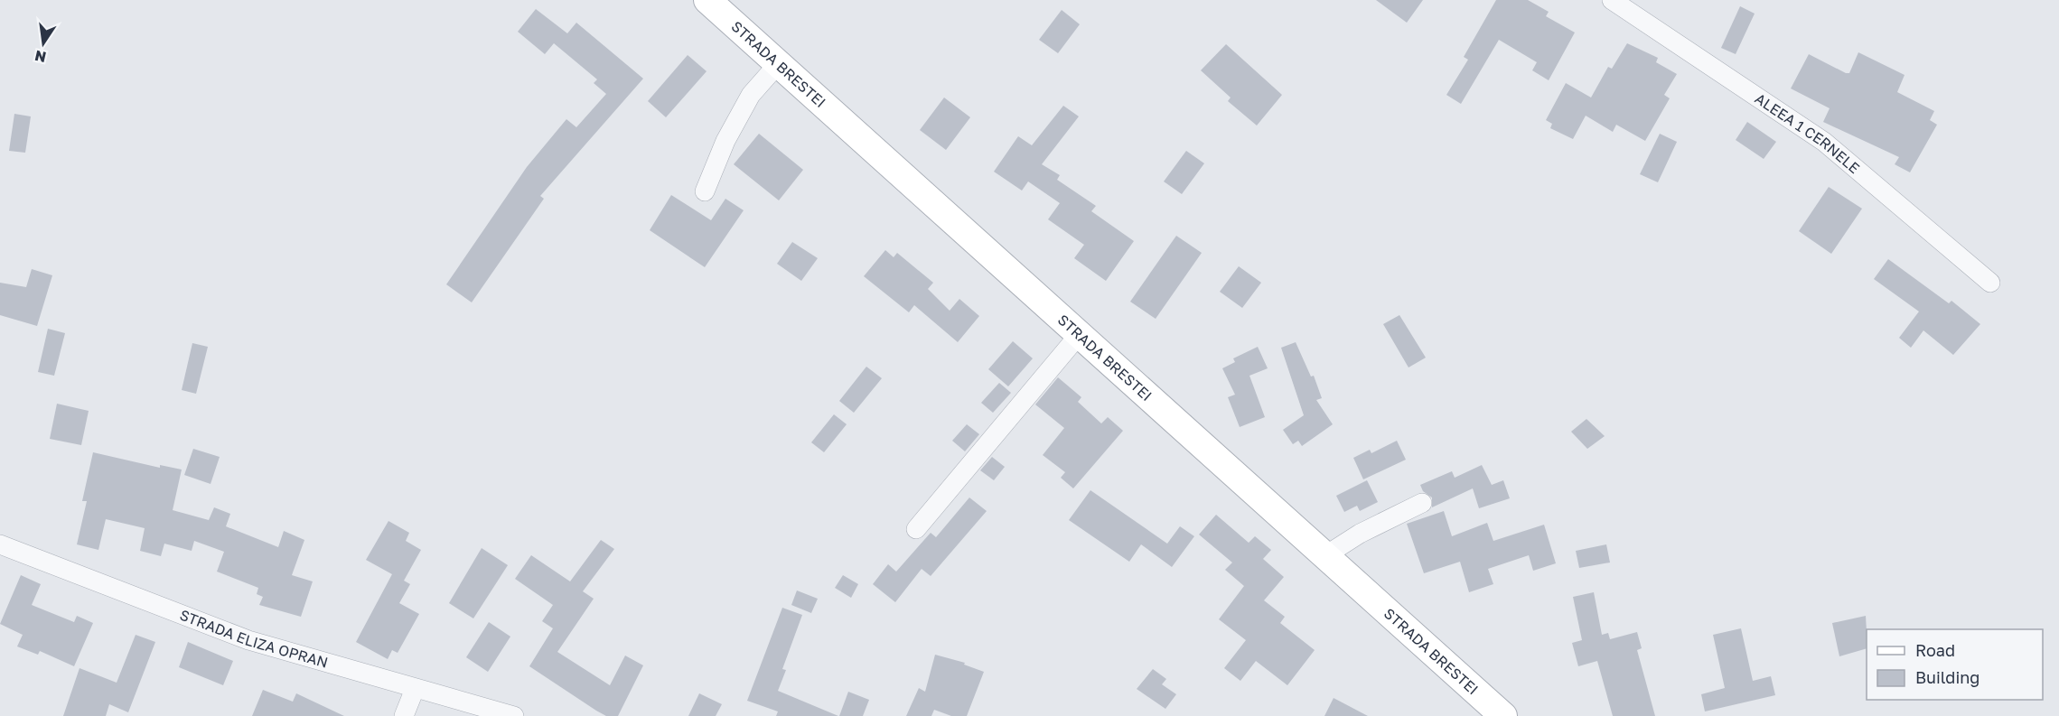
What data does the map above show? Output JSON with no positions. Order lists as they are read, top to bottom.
{
  "streets": {
    "main road": ["STRADA BRESTEI"],
    "street": ["ALEEA 1 CERNELE", "STRADA ELIZA OPRAN"]
  },
  "legend": ["Road", "Building"],
  "north": "bottom"
}
